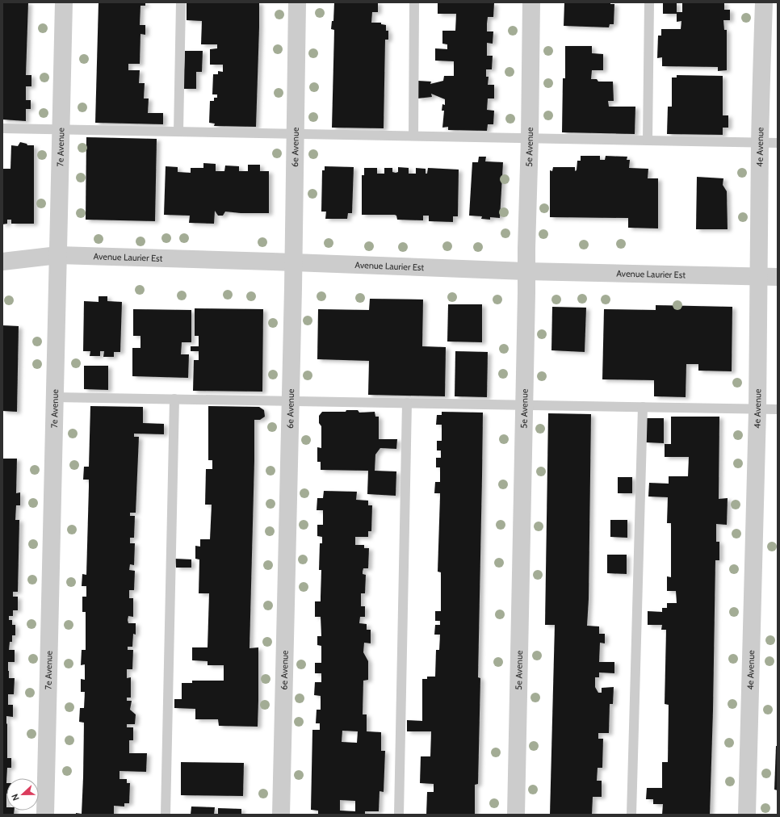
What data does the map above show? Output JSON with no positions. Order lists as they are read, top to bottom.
{
  "streets": {
    "street": [
      "7e Avenue",
      "6e Avenue",
      "5e Avenue",
      "4e Avenue",
      "Avenue Laurier Est"
    ]
  },
  "crossings": [
    ["7e Avenue", "Avenue Laurier Est"],
    ["6e Avenue", "Avenue Laurier Est"],
    ["5e Avenue", "Avenue Laurier Est"],
    ["4e Avenue", "Avenue Laurier Est"]
  ],
  "north": "left"
}
